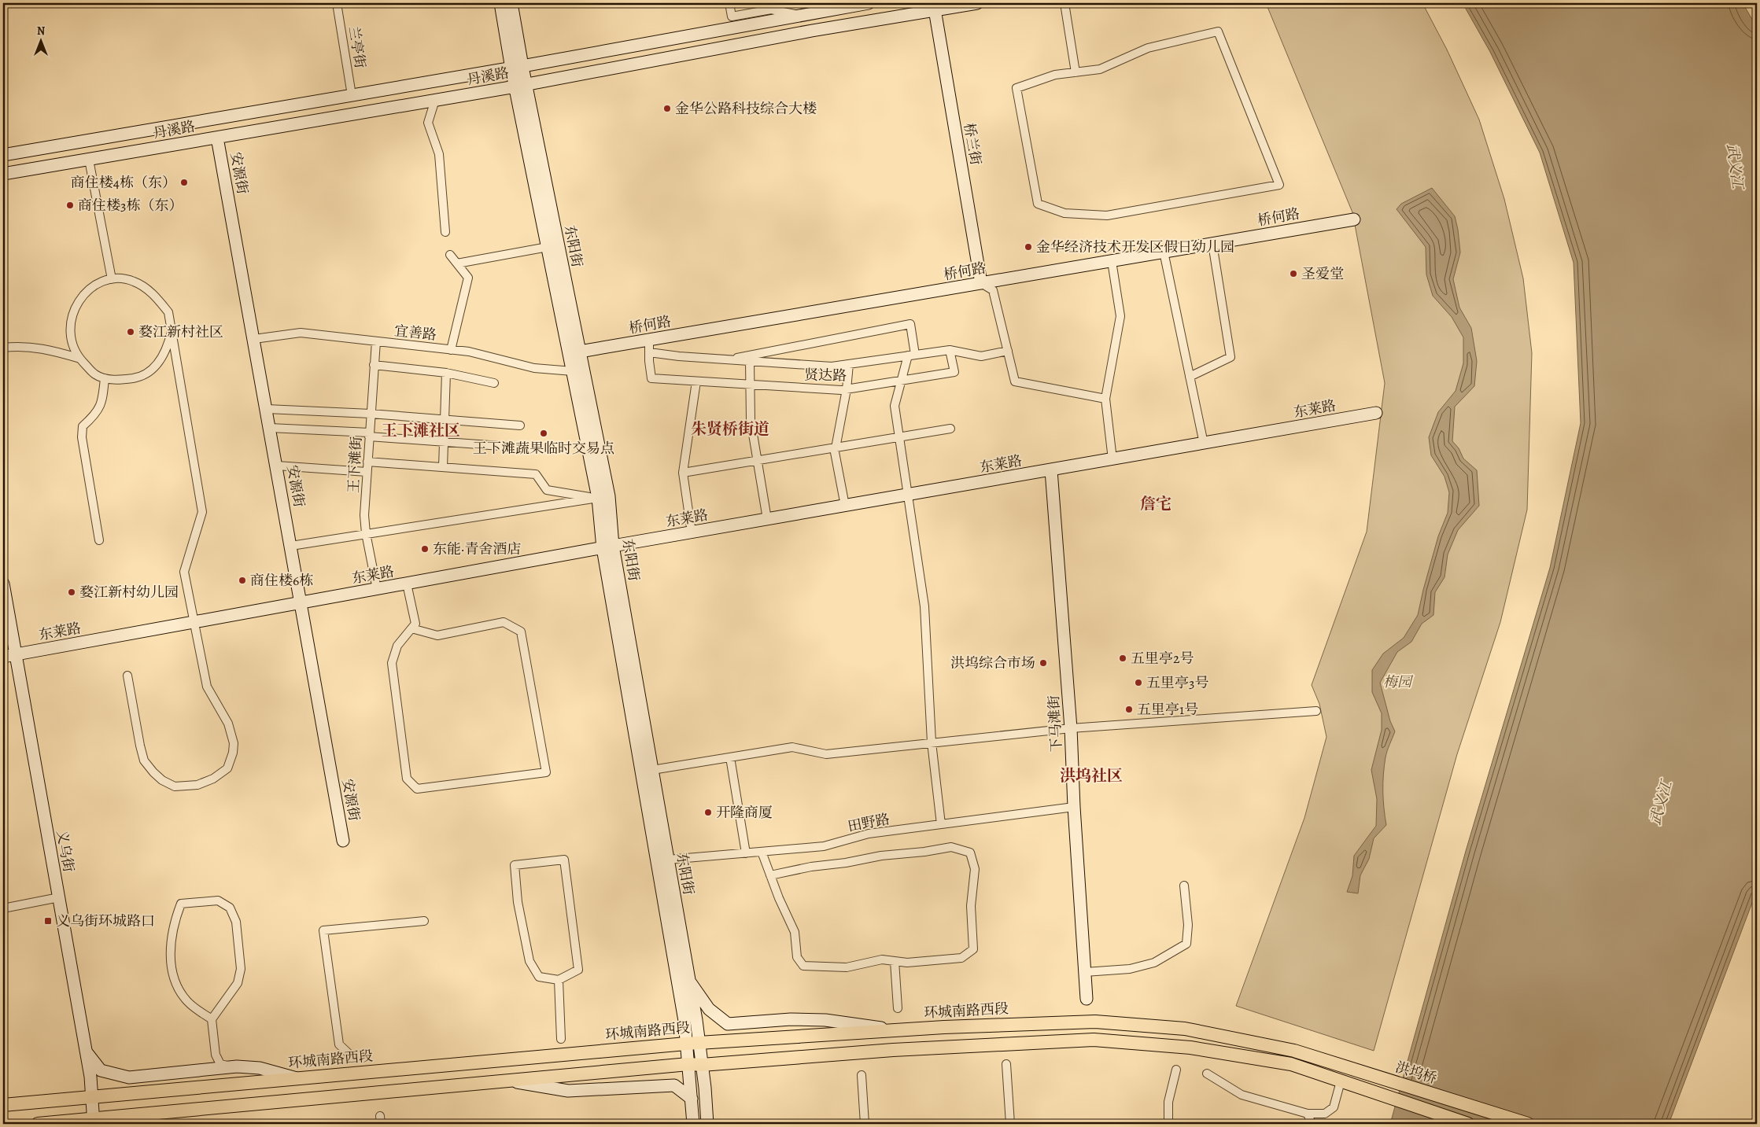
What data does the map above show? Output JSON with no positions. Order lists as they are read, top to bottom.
{
  "streets": {
    "main road": [
      "丹溪路",
      "桥兰街",
      "安源街",
      "桥何路",
      "东阳街",
      "东莱路",
      "下马滩街",
      "义乌街",
      "环城南路西段",
      "洪坞桥"
    ],
    "street": [
      "兰亭街",
      "宜善路",
      "贤达路",
      "王下滩街",
      "田野路"
    ]
  },
  "crossings": [
    ["兰亭街", "丹溪路"],
    ["丹溪路", "桥兰街"],
    ["丹溪路", "安源街"],
    ["丹溪路", "东阳街"],
    ["桥兰街", "桥何路"],
    ["安源街", "宜善路"],
    ["安源街", "东莱路"],
    ["桥何路", "东阳街"],
    ["桥何路", "贤达路"],
    ["东阳街", "宜善路"],
    ["东阳街", "东莱路"],
    ["东阳街", "田野路"],
    ["东阳街", "环城南路西段"],
    ["宜善路", "王下滩街"],
    ["东莱路", "王下滩街"],
    ["东莱路", "下马滩街"],
    ["东莱路", "义乌街"],
    ["下马滩街", "田野路"],
    ["义乌街", "环城南路西段"],
    ["环城南路西段", "洪坞桥"]
  ],
  "districts": [
    "朱贤桥街道",
    "王下滩社区",
    "詹宅",
    "洪坞社区"
  ],
  "water": ["武义江"],
  "parks": ["梅园"],
  "places": {
    "other": [
      "金华公路科技综合大楼",
      "商住楼4栋（东）",
      "商住楼3栋（东）",
      "金华经济技术开发区假日幼儿园",
      "圣爱堂",
      "婺江新村社区",
      "王下滩蔬果临时交易点",
      "东能·青舍酒店",
      "商住楼6栋",
      "婺江新村幼儿园",
      "五里亭2号",
      "洪坞综合市场",
      "五里亭3号",
      "五里亭1号",
      "开隆商厦"
    ],
    "transit": ["义乌街环城路口"]
  },
  "north": "top"
}
